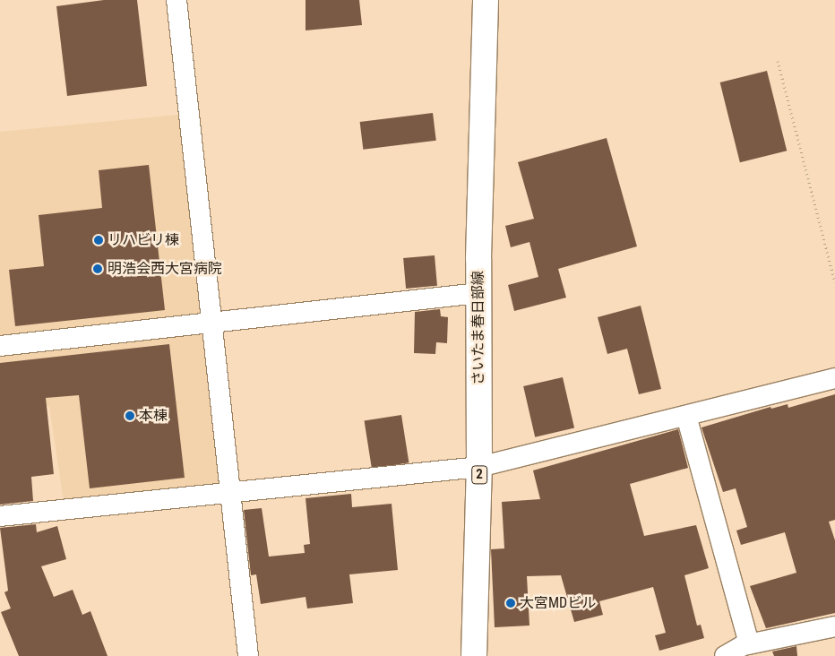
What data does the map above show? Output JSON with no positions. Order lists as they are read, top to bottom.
{
  "streets": {
    "main road": ["さいたま春日部線", "2"]
  },
  "places": [
    "リハビリ棟",
    "明浩会西大宮病院",
    "本棟",
    "大宮MDビル"
  ]
}
